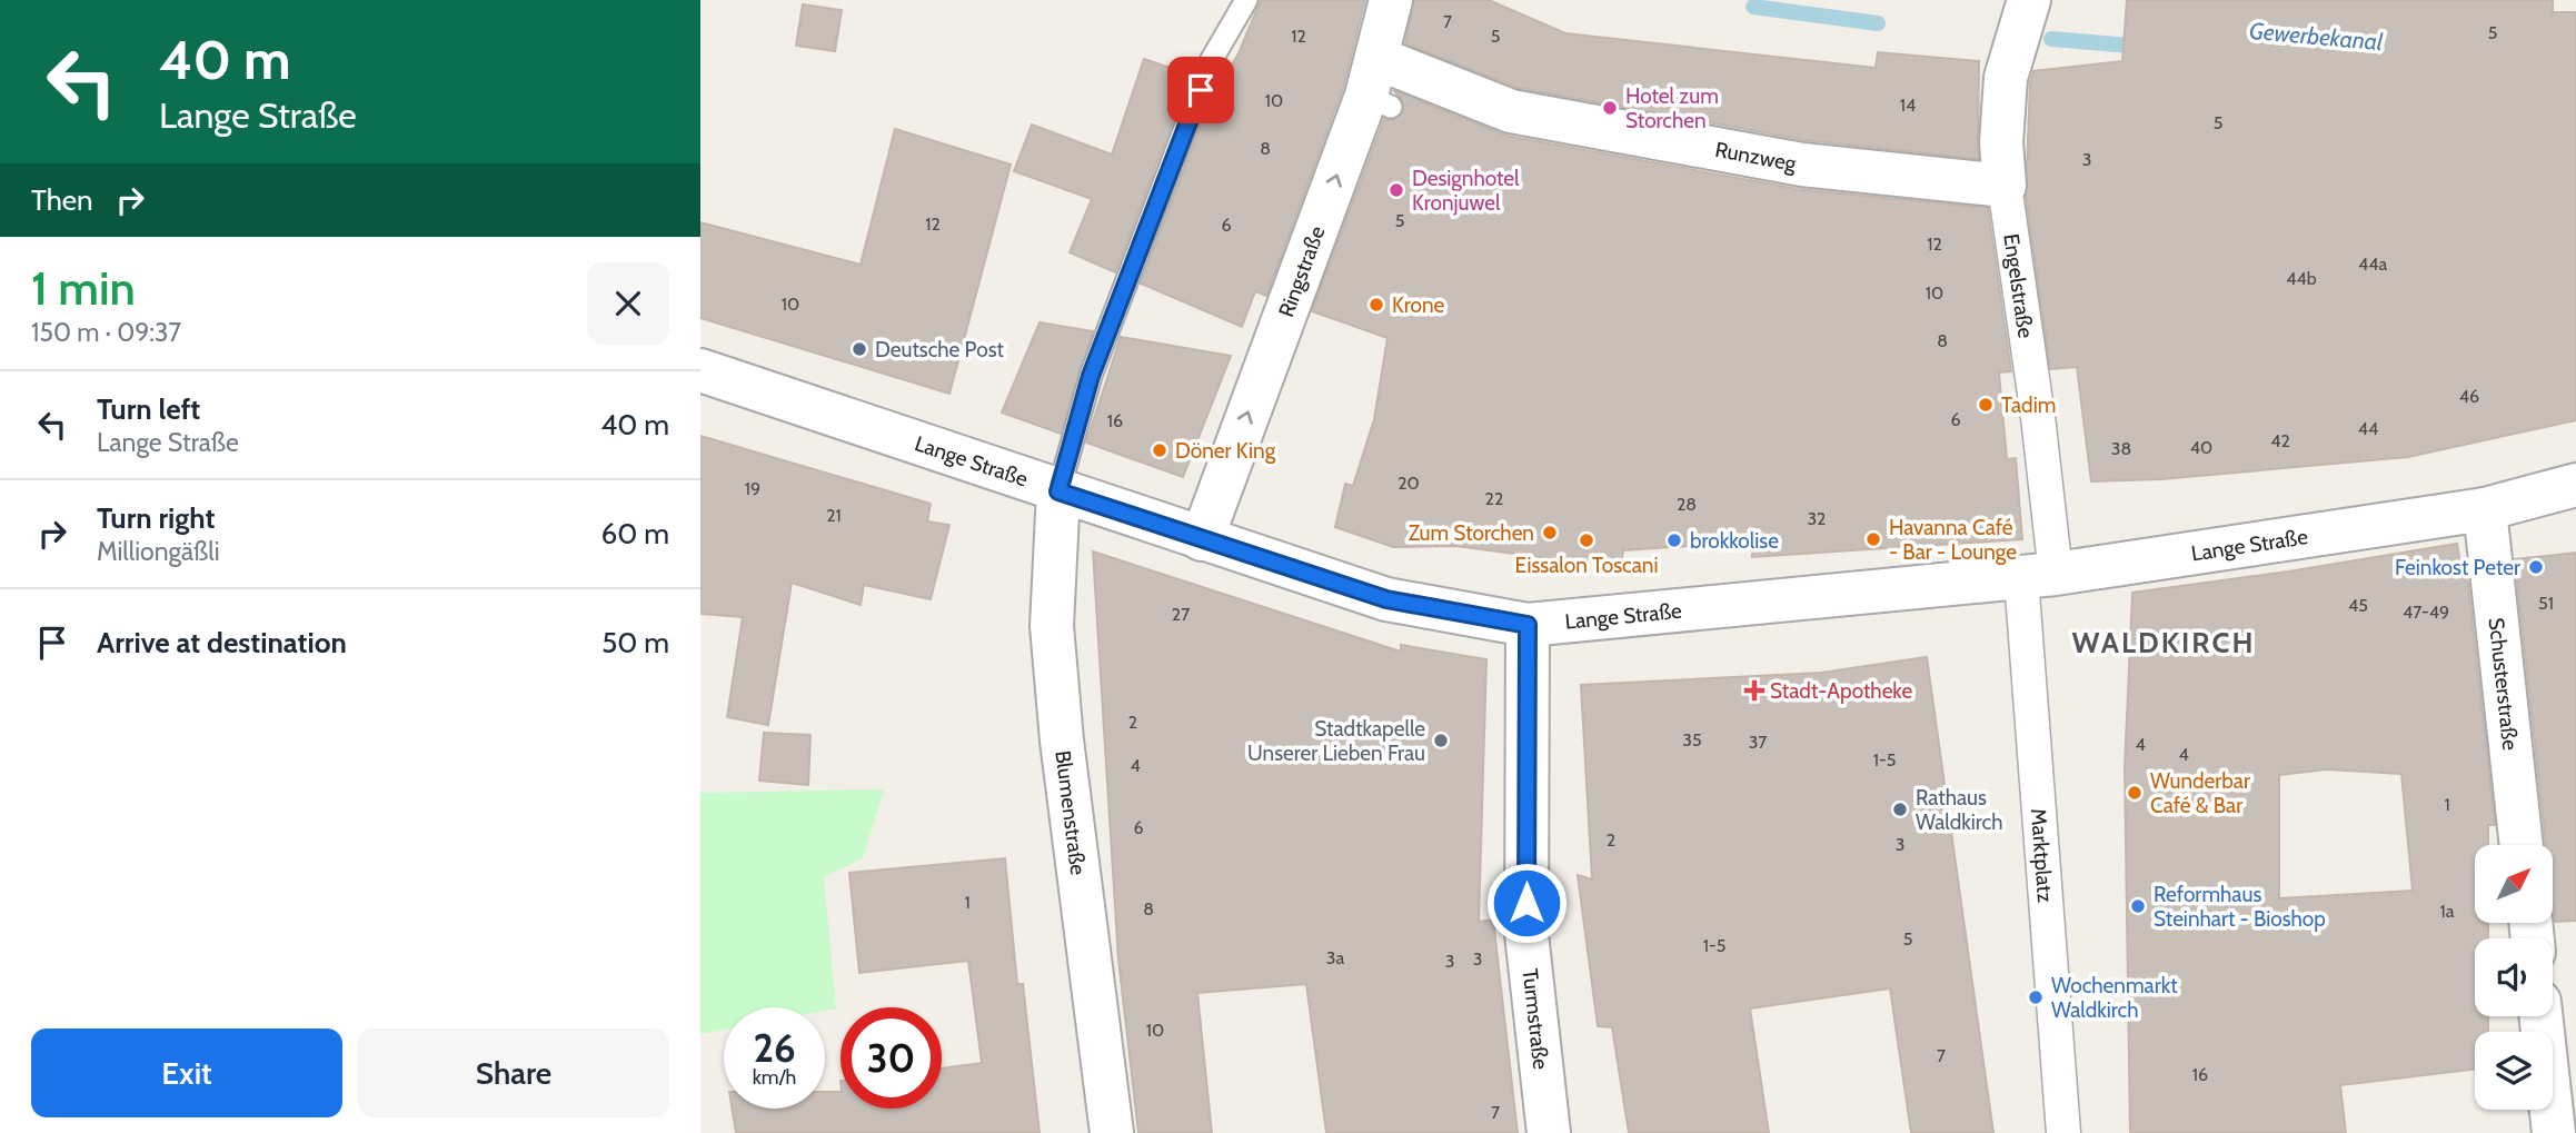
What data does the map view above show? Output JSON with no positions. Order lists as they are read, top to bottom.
{
  "streets": {
    "street": [
      "Runzweg",
      "Ringstraße",
      "Engelstraße",
      "Lange Straße",
      "Schusterstraße",
      "Blumenstraße",
      "Marktplatz",
      "Turmstraße"
    ]
  },
  "crossings": [
    ["Runzweg", "Ringstraße"],
    ["Runzweg", "Engelstraße"],
    ["Ringstraße", "Lange Straße"],
    ["Engelstraße", "Lange Straße"],
    ["Engelstraße", "Marktplatz"],
    ["Lange Straße", "Schusterstraße"],
    ["Lange Straße", "Blumenstraße"],
    ["Lange Straße", "Marktplatz"],
    ["Lange Straße", "Turmstraße"]
  ],
  "one_way": ["Ringstraße"],
  "districts": ["WALDKIRCH"],
  "water": ["Gewerbekanal"],
  "places": {
    "other": [
      "Hotel zum Storchen",
      "Designhotel Kronjuwel",
      "Krone",
      "Deutsche Post",
      "Tadim",
      "Döner King",
      "Zum Storchen",
      "Havanna Café - Bar - Lounge",
      "Eissalon Toscani",
      "brokkolise",
      "Feinkost Peter",
      "Stadtkapelle Unserer Lieben Frau",
      "Wunderbar Café & Bar",
      "Rathaus Waldkirch",
      "Reformhaus Steinhart - Bioshop",
      "Wochenmarkt Waldkirch"
    ],
    "health": ["Stadt-Apotheke"]
  },
  "house_numbers": [
    "7",
    "5",
    "12",
    "5",
    "10",
    "14",
    "5",
    "8",
    "3",
    "5",
    "12",
    "6",
    "12",
    "44a",
    "44b",
    "10",
    "10",
    "8",
    "46",
    "6",
    "16",
    "44",
    "42",
    "40",
    "38",
    "20",
    "19",
    "22",
    "28",
    "21",
    "32",
    "51",
    "45",
    "47-49",
    "27",
    "2",
    "35",
    "37",
    "4",
    "4",
    "1-5",
    "4",
    "1",
    "6",
    "2",
    "3",
    "1",
    "8",
    "1a",
    "5",
    "1-5",
    "3a",
    "3",
    "3",
    "10",
    "7",
    "16",
    "7"
  ],
  "north": "top right",
  "page": {
    "turn": ["40 m", "Lange Straße"],
    "then": "Then",
    "heading": ["1 min", "150 m · 09:37"],
    "list": [
      {
        "name": "Turn left",
        "note": "Lange Straße",
        "value": "40 m"
      },
      {
        "name": "Turn right",
        "note": "Milliongäßli",
        "value": "60 m"
      },
      {
        "name": "Arrive at destination",
        "value": "50 m"
      }
    ],
    "speed": "26 km/h",
    "limit": "30",
    "buttons": ["Exit", "Share"]
  }
}
